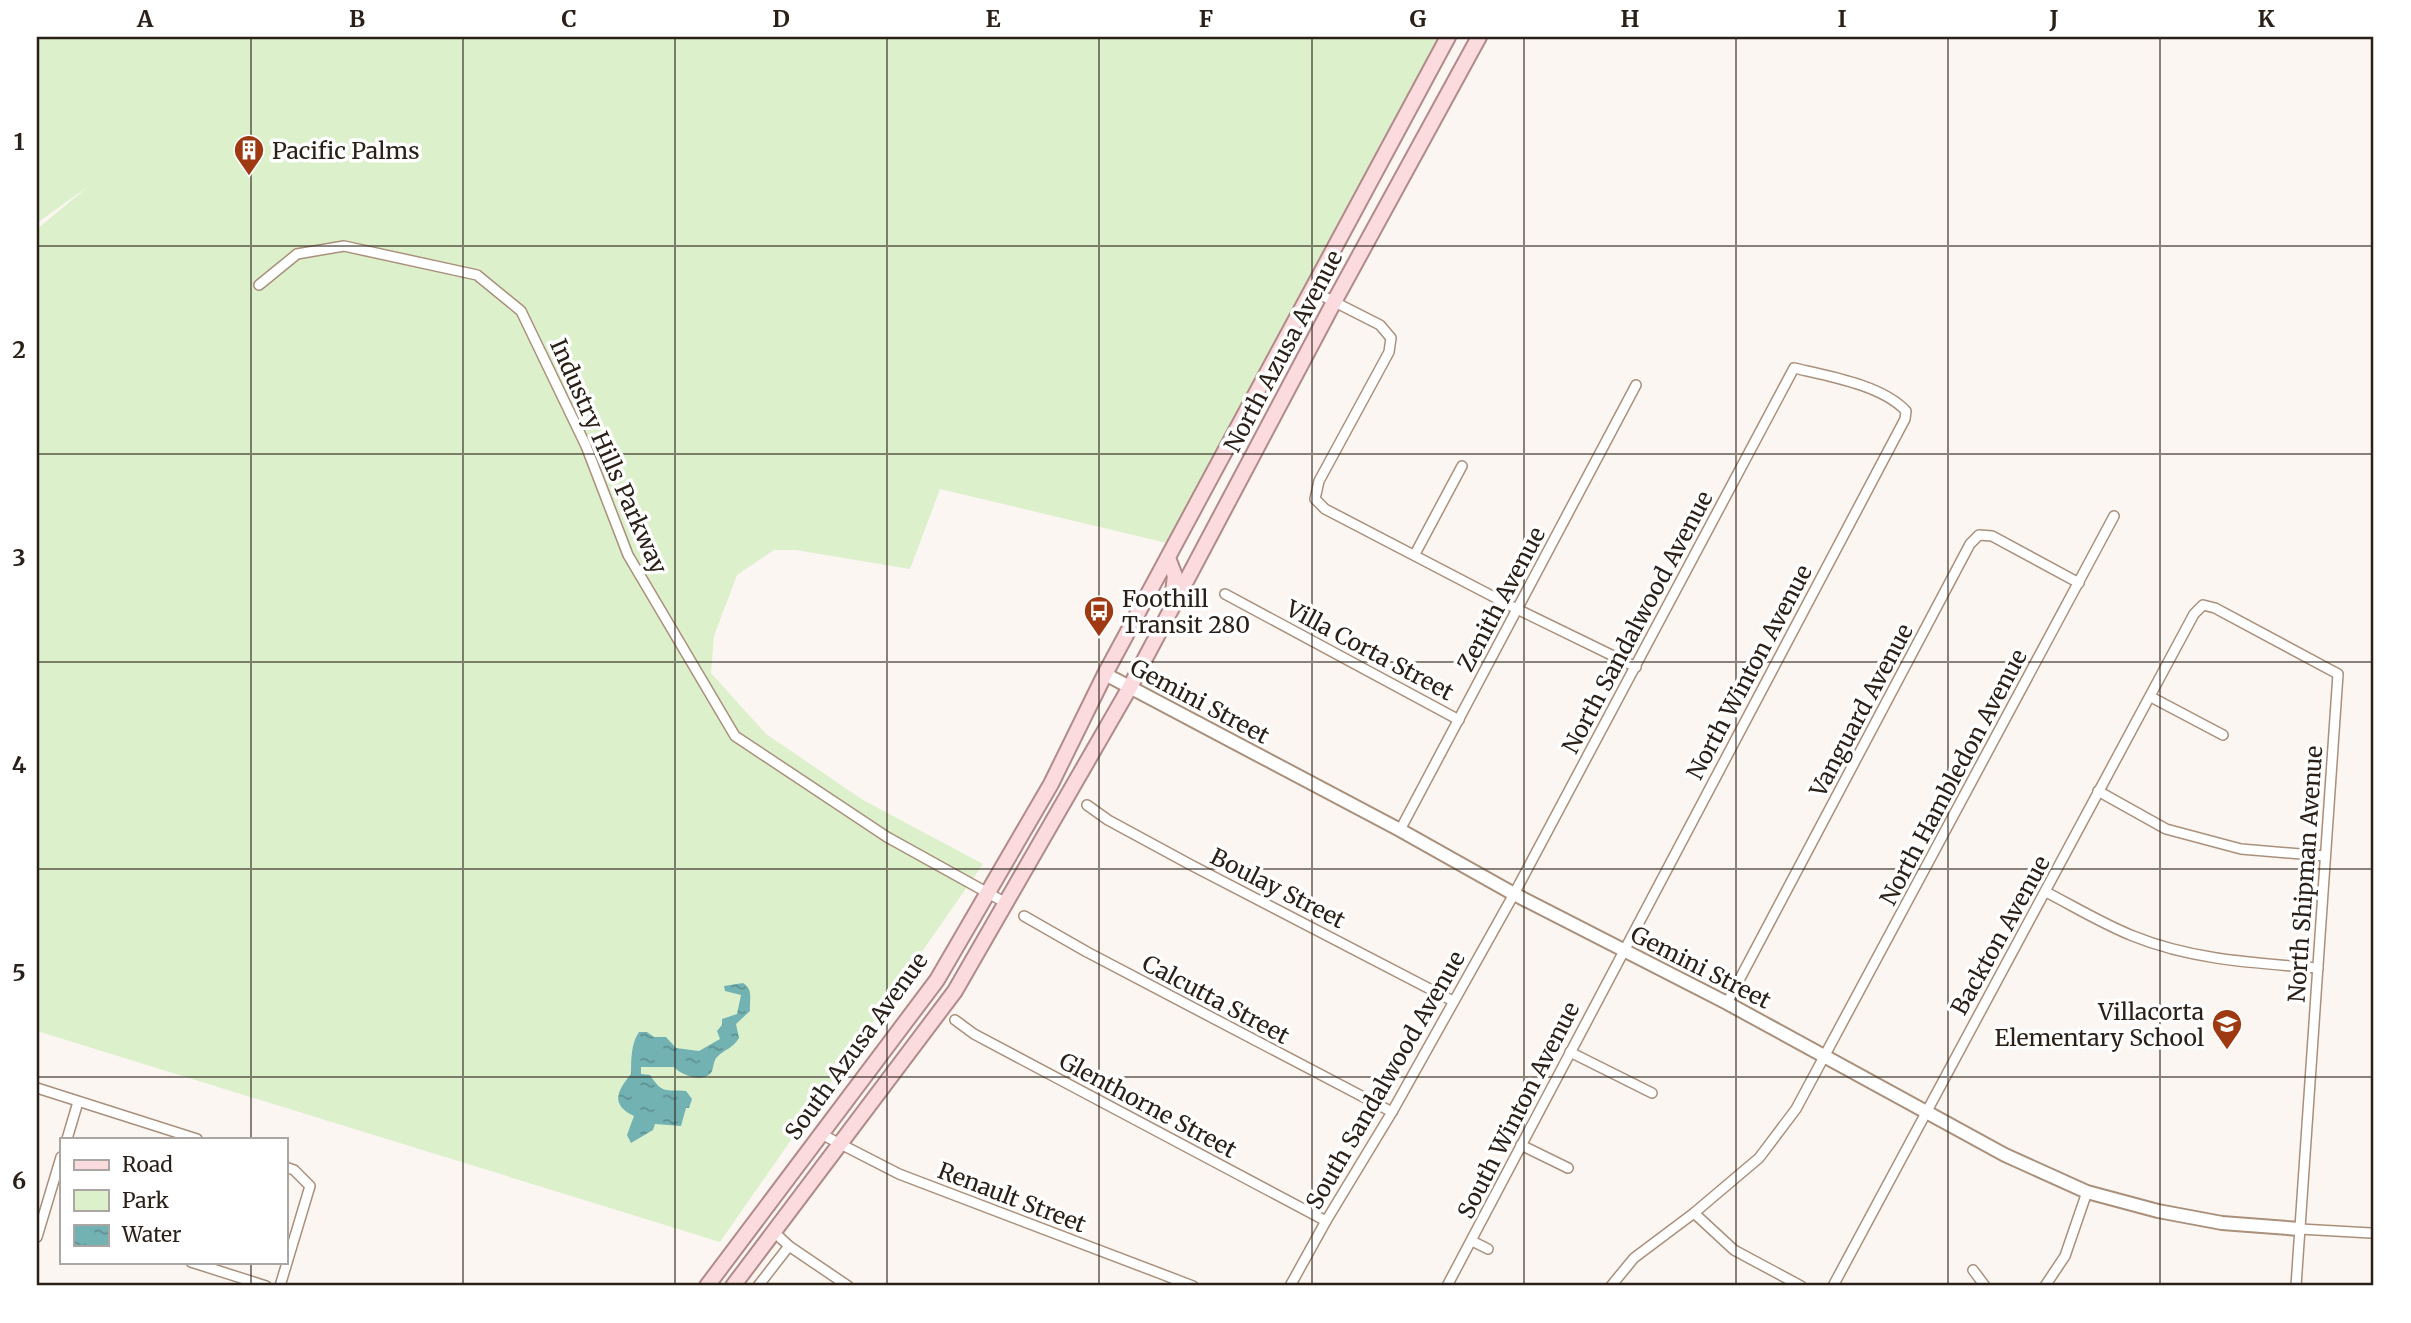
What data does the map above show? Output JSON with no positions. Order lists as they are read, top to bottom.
{
  "streets": {
    "main road": ["North Azusa Avenue", "South Azusa Avenue"],
    "street": [
      "Industry Hills Parkway",
      "Zenith Avenue",
      "North Sandalwood Avenue",
      "Villa Corta Street",
      "North Winton Avenue",
      "Gemini Street",
      "Vanguard Avenue",
      "North Hambledon Avenue",
      "North Shipman Avenue",
      "Boulay Street",
      "Backton Avenue",
      "Calcutta Street",
      "South Sandalwood Avenue",
      "Glenthorne Street",
      "South Winton Avenue",
      "Renault Street"
    ]
  },
  "crossings": [
    ["North Azusa Avenue", "Gemini Street"],
    ["North Azusa Avenue", "South Azusa Avenue"],
    ["Industry Hills Parkway", "South Azusa Avenue"],
    ["Zenith Avenue", "Villa Corta Street"],
    ["Zenith Avenue", "Gemini Street"],
    ["North Sandalwood Avenue", "North Winton Avenue"],
    ["North Sandalwood Avenue", "Gemini Street"],
    ["North Sandalwood Avenue", "South Sandalwood Avenue"],
    ["North Winton Avenue", "Gemini Street"],
    ["North Winton Avenue", "South Winton Avenue"],
    ["Gemini Street", "Vanguard Avenue"],
    ["Gemini Street", "North Hambledon Avenue"],
    ["Gemini Street", "North Shipman Avenue"],
    ["Gemini Street", "Backton Avenue"],
    ["Gemini Street", "South Azusa Avenue"],
    ["Gemini Street", "South Sandalwood Avenue"],
    ["Gemini Street", "South Winton Avenue"],
    ["Vanguard Avenue", "North Hambledon Avenue"],
    ["North Shipman Avenue", "Backton Avenue"],
    ["Boulay Street", "South Sandalwood Avenue"],
    ["Calcutta Street", "South Sandalwood Avenue"],
    ["South Azusa Avenue", "Renault Street"],
    ["South Sandalwood Avenue", "Glenthorne Street"]
  ],
  "places": {
    "building": ["Pacific Palms"],
    "bus stop": ["Foothill Transit 280"],
    "school or university": ["Villacorta Elementary School"]
  },
  "legend": ["Road", "Park", "Water"],
  "grid": {
    "columns": [
      "A",
      "B",
      "C",
      "D",
      "E",
      "F",
      "G",
      "H",
      "I",
      "J",
      "K"
    ],
    "rows": [
      "1",
      "2",
      "3",
      "4",
      "5",
      "6"
    ]
  }
}
